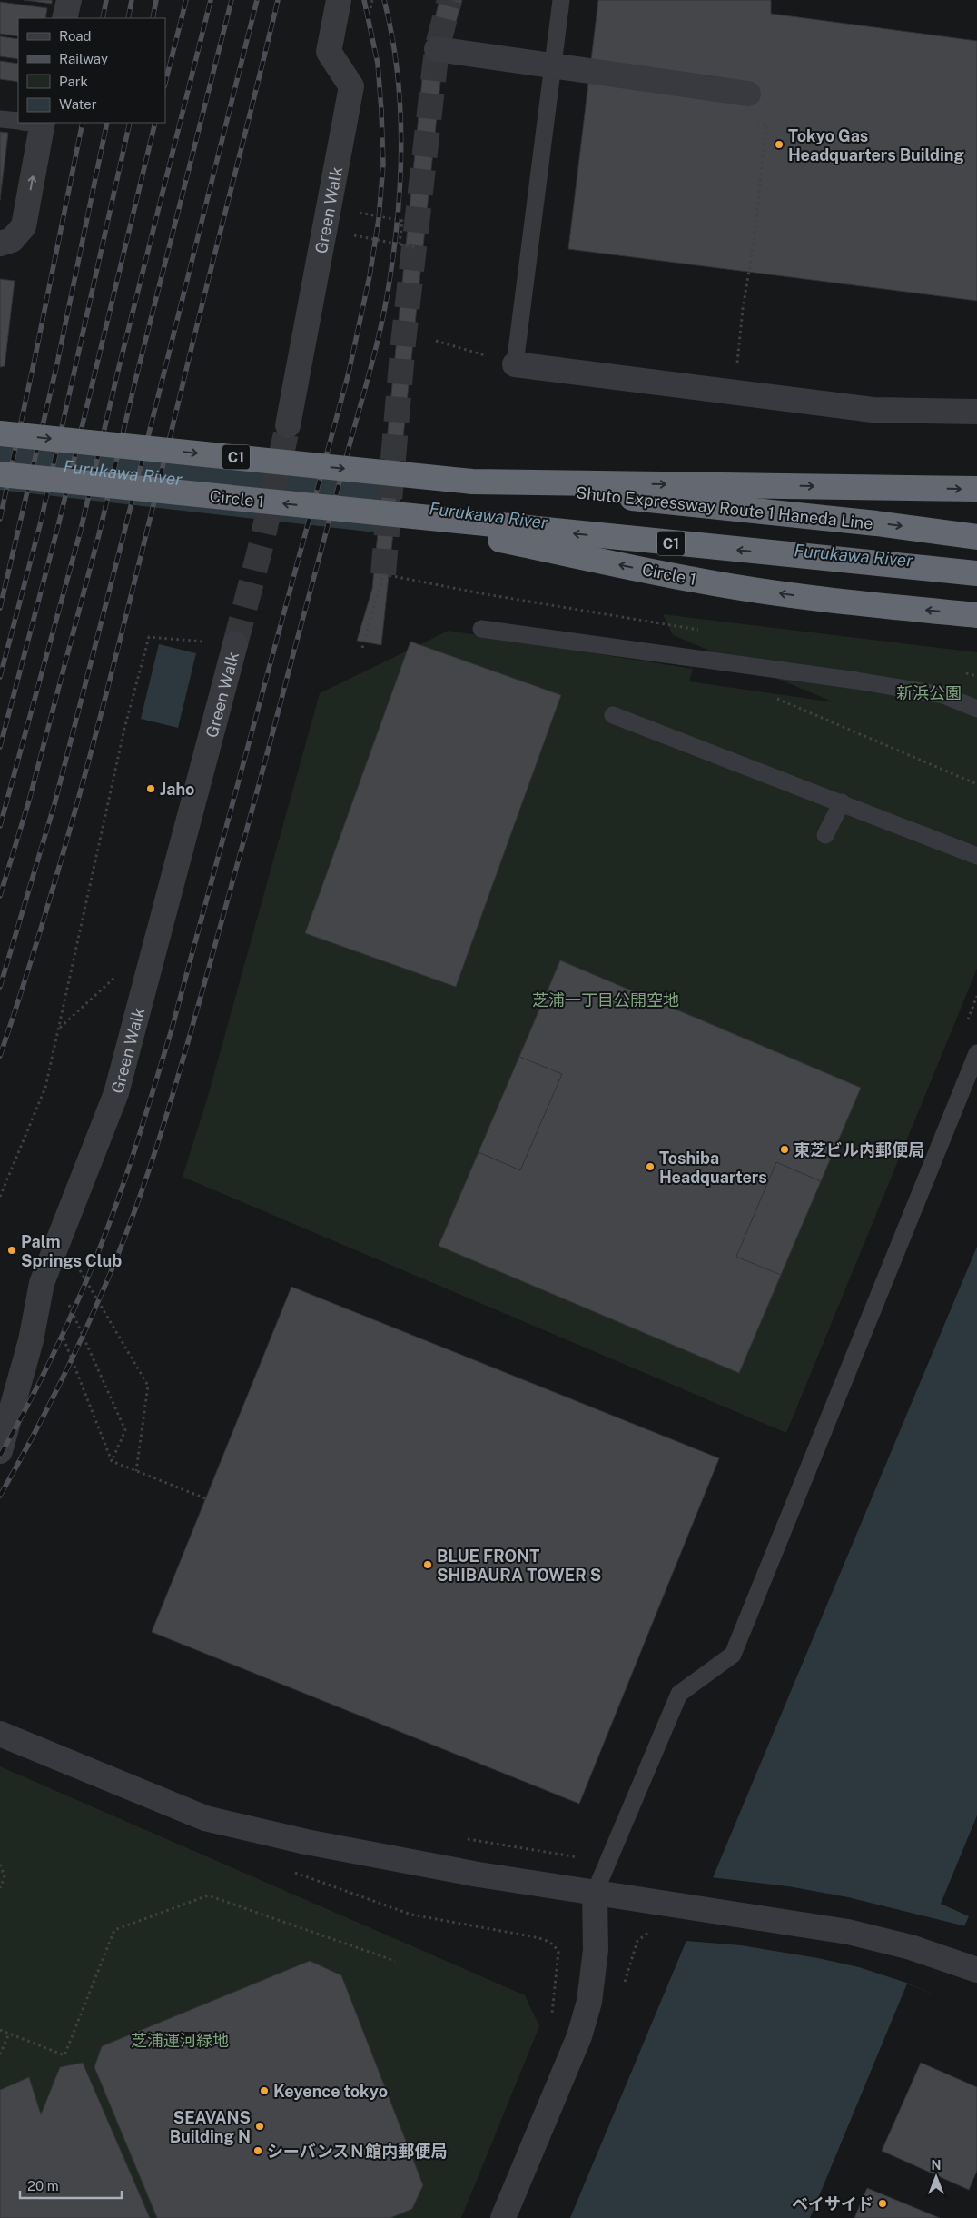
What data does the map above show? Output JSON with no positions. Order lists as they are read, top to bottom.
{
  "streets": {
    "highway": ["C1", "Circle 1", "Shuto Expressway Route 1 Haneda Line"],
    "street": ["Green Walk"]
  },
  "crossings": [
    ["C1", "Shuto Expressway Route 1 Haneda Line"]
  ],
  "water": ["Furukawa River"],
  "parks": ["新浜公園", "芝浦一丁目公開空地", "芝浦運河緑地"],
  "places": [
    "Tokyo Gas Headquarters Building",
    "Jaho",
    "東芝ビル内郵便局",
    "Toshiba Headquarters",
    "Palm Springs Club",
    "BLUE FRONT SHIBAURA TOWER S",
    "Keyence tokyo",
    "SEAVANS Building N",
    "シーバンスＮ館内郵便局",
    "ベイサイド"
  ],
  "legend": [
    "Road",
    "Railway",
    "Park",
    "Water"
  ],
  "scale_bar": "20 m",
  "north": "top"
}
